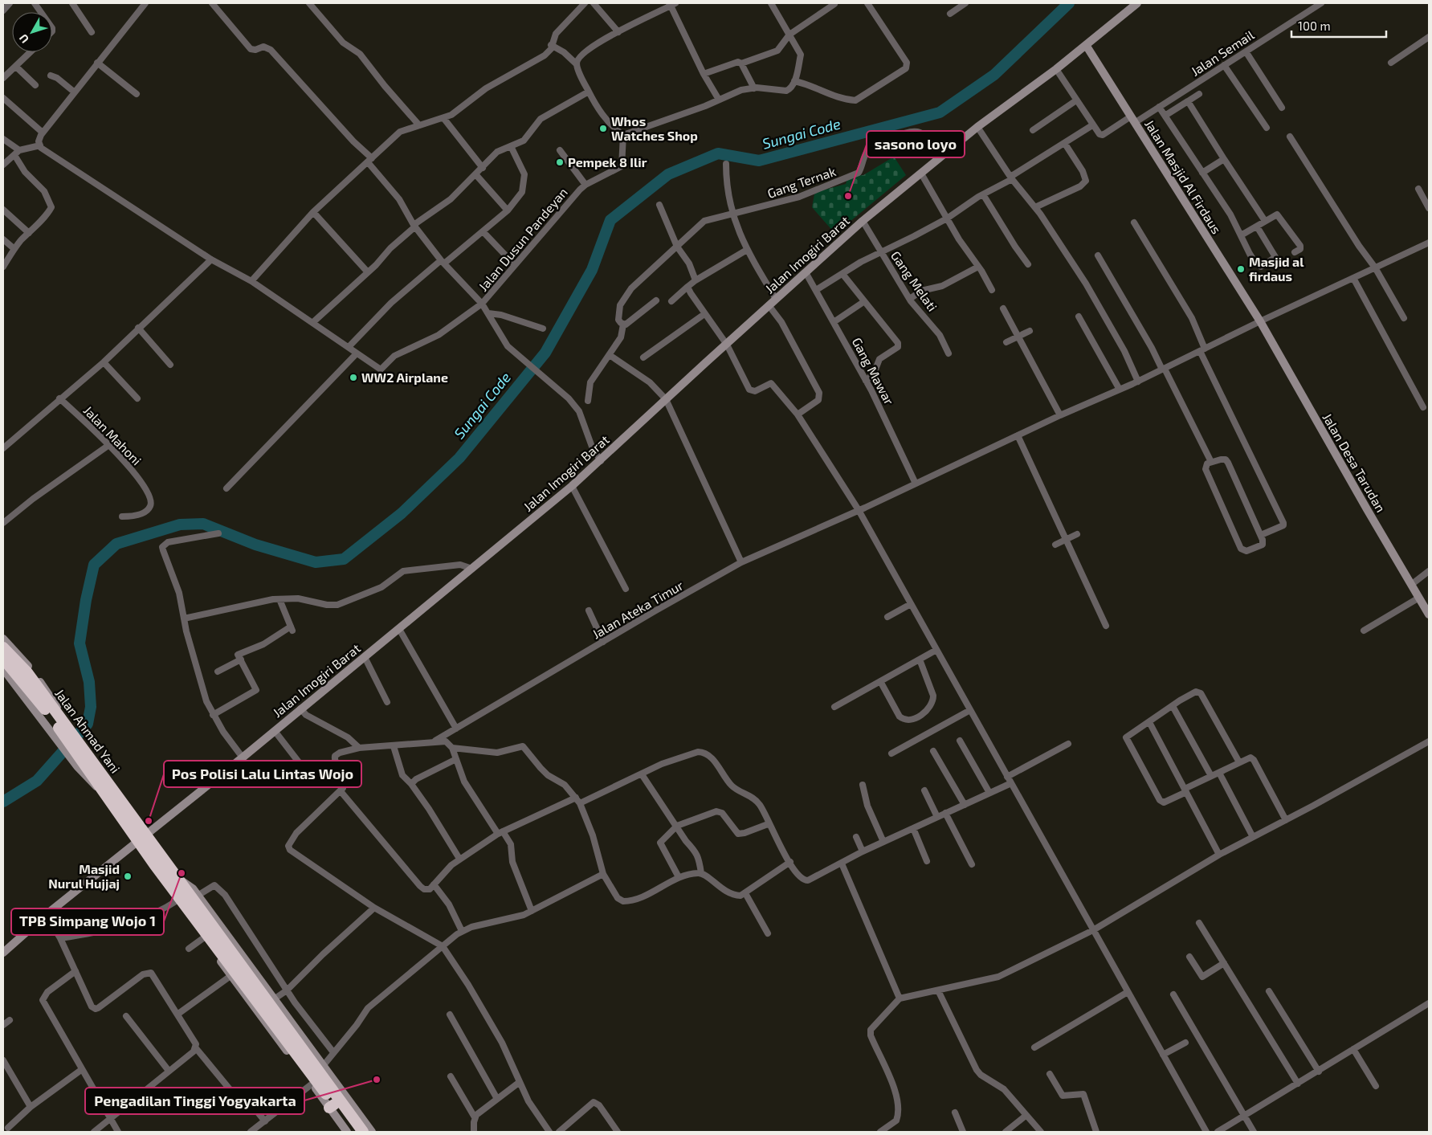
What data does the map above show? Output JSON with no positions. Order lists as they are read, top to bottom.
{
  "streets": {
    "highway": ["Jalan Ahmad Yani"],
    "main road": ["Jalan Masjid Al Firdaus", "Jalan Imogiri Barat", "Jalan Desa Tarudan"],
    "street": [
      "Jalan Semail",
      "Gang Ternak",
      "Jalan Dusun Pandeyan",
      "Gang Melati",
      "Gang Mawar",
      "Jalan Mahoni",
      "Jalan Ateka Timur"
    ]
  },
  "crossings": [
    ["Jalan Semail", "Jalan Masjid Al Firdaus"],
    ["Jalan Masjid Al Firdaus", "Jalan Imogiri Barat"],
    ["Jalan Masjid Al Firdaus", "Jalan Desa Tarudan"],
    ["Jalan Masjid Al Firdaus", "Jalan Ateka Timur"],
    ["Gang Ternak", "Jalan Imogiri Barat"],
    ["Jalan Dusun Pandeyan", "Jalan Imogiri Barat"],
    ["Jalan Imogiri Barat", "Gang Melati"],
    ["Jalan Imogiri Barat", "Gang Mawar"],
    ["Jalan Imogiri Barat", "Jalan Ahmad Yani"],
    ["Gang Mawar", "Jalan Ateka Timur"],
    ["Jalan Desa Tarudan", "Jalan Ateka Timur"]
  ],
  "water": ["Sungai Code"],
  "places": [
    "Whos Watches Shop",
    "Pempek 8 Ilir",
    "sasono loyo",
    "Masjid al firdaus",
    "WW2 Airplane",
    "Pos Polisi Lalu Lintas Wojo",
    "TPB Simpang Wojo 1",
    "Masjid Nurul Hujjaj",
    "Pengadilan Tinggi Yogyakarta"
  ],
  "scale_bar": "100 m",
  "north": "bottom left"
}
